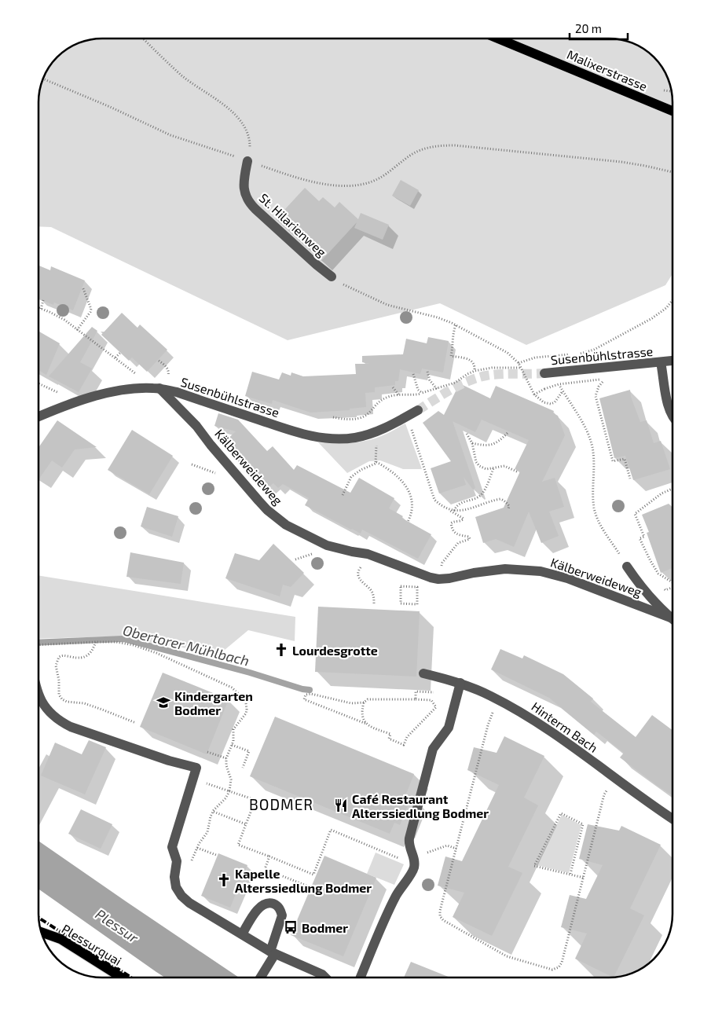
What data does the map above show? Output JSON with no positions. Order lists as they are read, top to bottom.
{
  "streets": {
    "main road": ["Malixerstrasse", "Plessurquai"],
    "street": [
      "St. Hilarienweg",
      "Susenbühlstrasse",
      "Kälberweideweg",
      "Hinterm Bach"
    ]
  },
  "crossings": [
    ["Susenbühlstrasse", "Kälberweideweg"]
  ],
  "districts": ["BODMER"],
  "water": ["Obertorer Mühlbach", "Plessur"],
  "places": {
    "church": ["Lourdesgrotte", "Kapelle Alterssiedlung Bodmer"],
    "school or university": ["Kindergarten Bodmer"],
    "restaurant": ["Café Restaurant Alterssiedlung Bodmer"],
    "bus stop": ["Bodmer"]
  },
  "scale_bar": "20 m"
}
